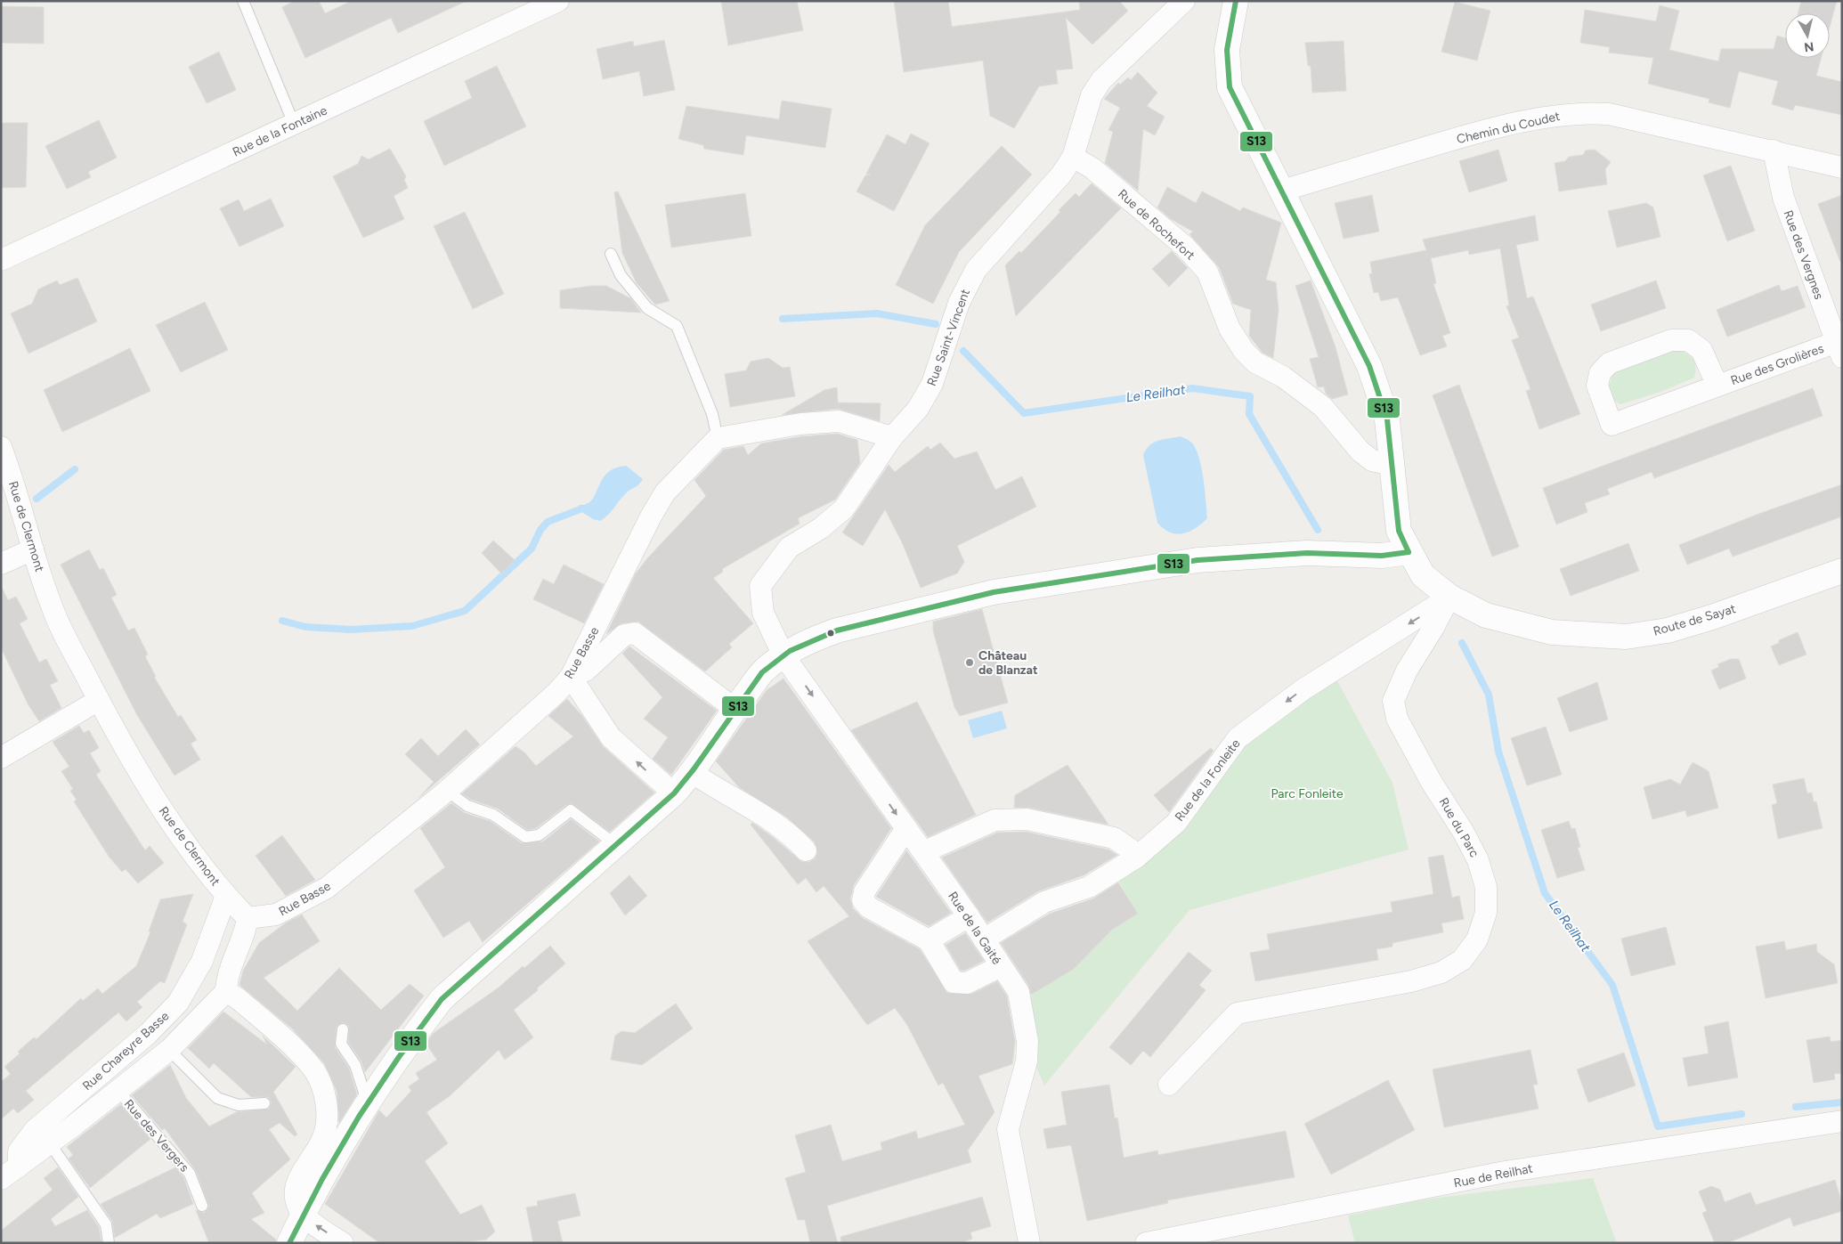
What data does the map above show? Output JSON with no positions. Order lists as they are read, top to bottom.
{
  "streets": {
    "street": [
      "Chemin du Coudet",
      "Rue de la Fontaine",
      "Rue de Rochefort",
      "Rue des Vergnes",
      "Rue Saint-Vincent",
      "Rue des Grolières",
      "Rue de Clermont",
      "Route de Sayat",
      "Rue Basse",
      "Rue de la Fonleite",
      "Rue du Parc",
      "Rue de la Gaité",
      "Rue Chareyre Basse",
      "Rue de Reilhat"
    ],
    "lane": ["Rue des Vergers"]
  },
  "crossings": [
    ["Chemin du Coudet", "Rue des Vergnes"],
    ["Chemin du Coudet", "Route de Sayat"],
    ["Rue de Rochefort", "Rue Saint-Vincent"],
    ["Rue de Rochefort", "Route de Sayat"],
    ["Rue des Vergnes", "Rue des Grolières"],
    ["Rue Saint-Vincent", "Rue de la Gaité"],
    ["Rue de Clermont", "Rue Basse"],
    ["Rue de Clermont", "Rue Chareyre Basse"],
    ["Route de Sayat", "Rue de la Fonleite"],
    ["Route de Sayat", "Rue du Parc"],
    ["Rue de la Fonleite", "Rue du Parc"],
    ["Rue de la Fonleite", "Rue de la Gaité"],
    ["Rue Chareyre Basse", "Rue des Vergers"]
  ],
  "one_way": ["Rue de la Fonleite"],
  "water": ["Le Reilhat"],
  "parks": ["Parc Fonleite"],
  "places": ["Château de Blanzat"],
  "lines": ["transit line S13"],
  "north": "bottom"
}
